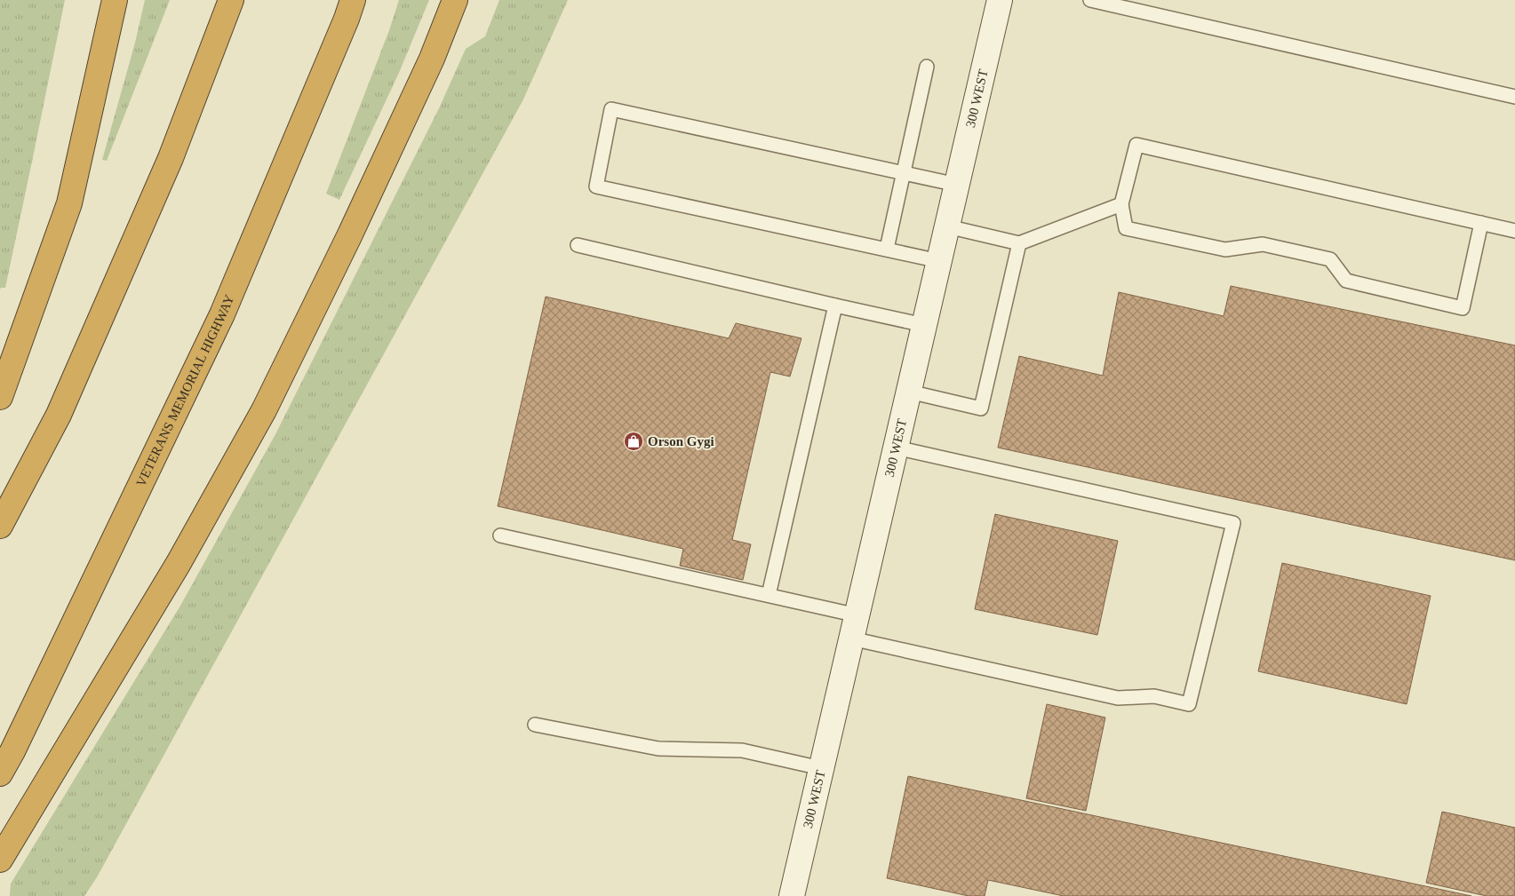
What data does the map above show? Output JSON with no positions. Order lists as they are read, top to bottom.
{
  "streets": {
    "highway": ["VETERANS MEMORIAL HIGHWAY"],
    "street": ["300 WEST"]
  },
  "places": {
    "shop": ["Orson Gygi"]
  }
}
